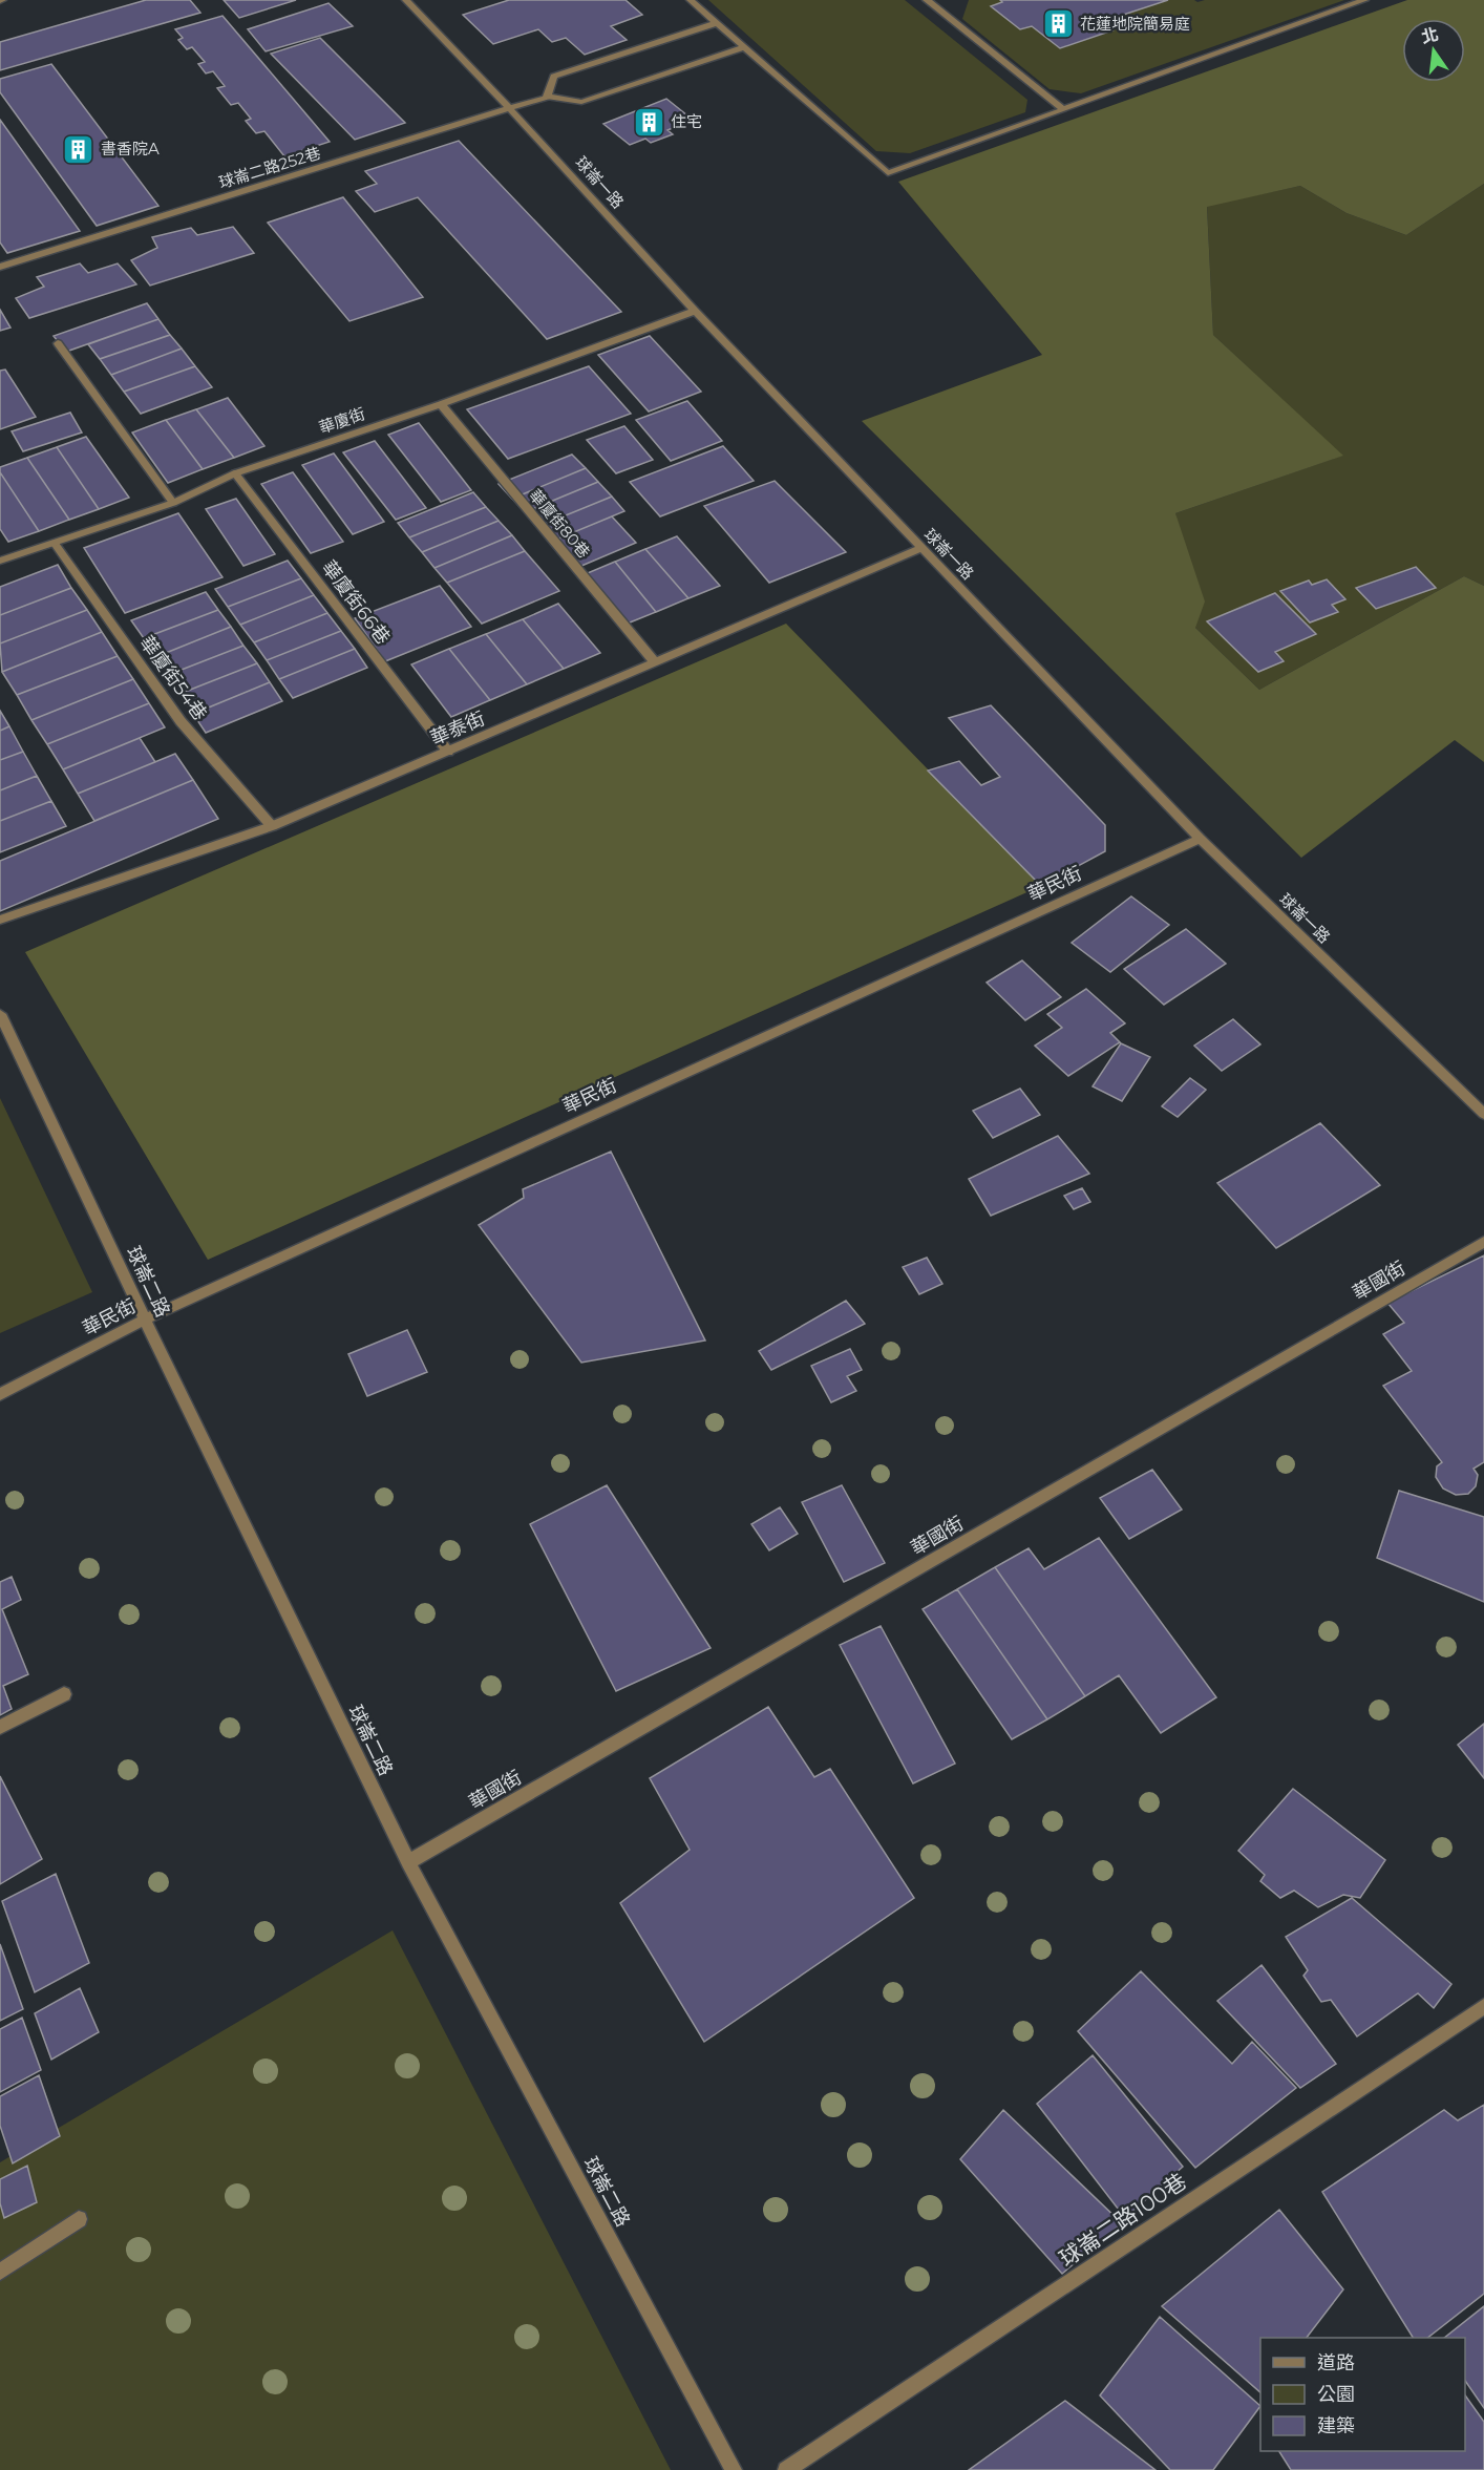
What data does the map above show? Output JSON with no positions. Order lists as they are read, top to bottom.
{
  "streets": {
    "street": [
      "球崙二路252巷",
      "球崙一路",
      "華廈街",
      "華廈街80巷",
      "華廈街66巷",
      "華廈街54巷",
      "華泰街",
      "華民街",
      "華國街",
      "球崙二路",
      "球崙二路100巷"
    ]
  },
  "crossings": [
    ["球崙二路252巷", "球崙一路"],
    ["球崙一路", "華廈街"],
    ["球崙一路", "華泰街"],
    ["球崙一路", "華民街"],
    ["華廈街", "華廈街80巷"],
    ["華廈街", "華廈街66巷"],
    ["華廈街", "華廈街54巷"],
    ["華廈街80巷", "華泰街"],
    ["華廈街66巷", "華泰街"],
    ["華廈街54巷", "華泰街"],
    ["華民街", "球崙二路"],
    ["華國街", "球崙二路"]
  ],
  "places": {
    "building": ["花蓮地院簡易庭", "住宅", "書香院A"]
  },
  "legend": ["道路", "公園", "建築"],
  "north": "top"
}
